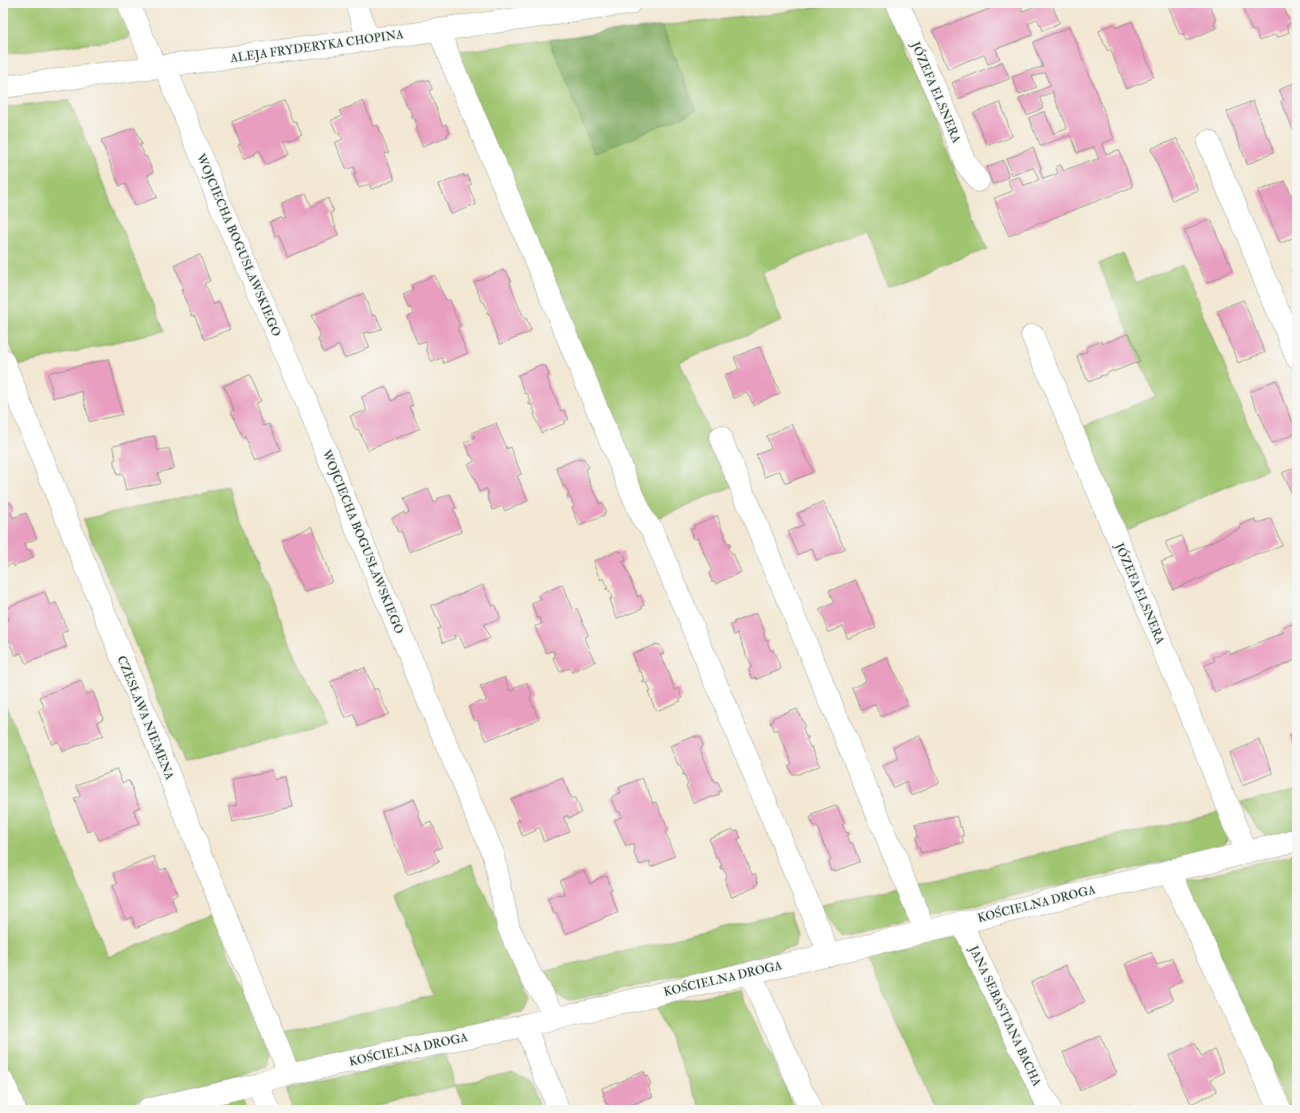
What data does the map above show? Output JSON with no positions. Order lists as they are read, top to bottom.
{
  "streets": {
    "street": [
      "ALEJA FRYDERYKA CHOPINA",
      "JÓZEFA ELSNERA",
      "WOJCIECHA BOGUSŁAWSKIEGO",
      "CZESŁAWA NIEMENA",
      "KOŚCIELNA DROGA",
      "JANA SEBASTIANA BACHA"
    ]
  },
  "crossings": [
    ["ALEJA FRYDERYKA CHOPINA", "WOJCIECHA BOGUSŁAWSKIEGO"],
    ["JÓZEFA ELSNERA", "KOŚCIELNA DROGA"],
    ["WOJCIECHA BOGUSŁAWSKIEGO", "KOŚCIELNA DROGA"],
    ["CZESŁAWA NIEMENA", "KOŚCIELNA DROGA"],
    ["KOŚCIELNA DROGA", "JANA SEBASTIANA BACHA"]
  ]
}
